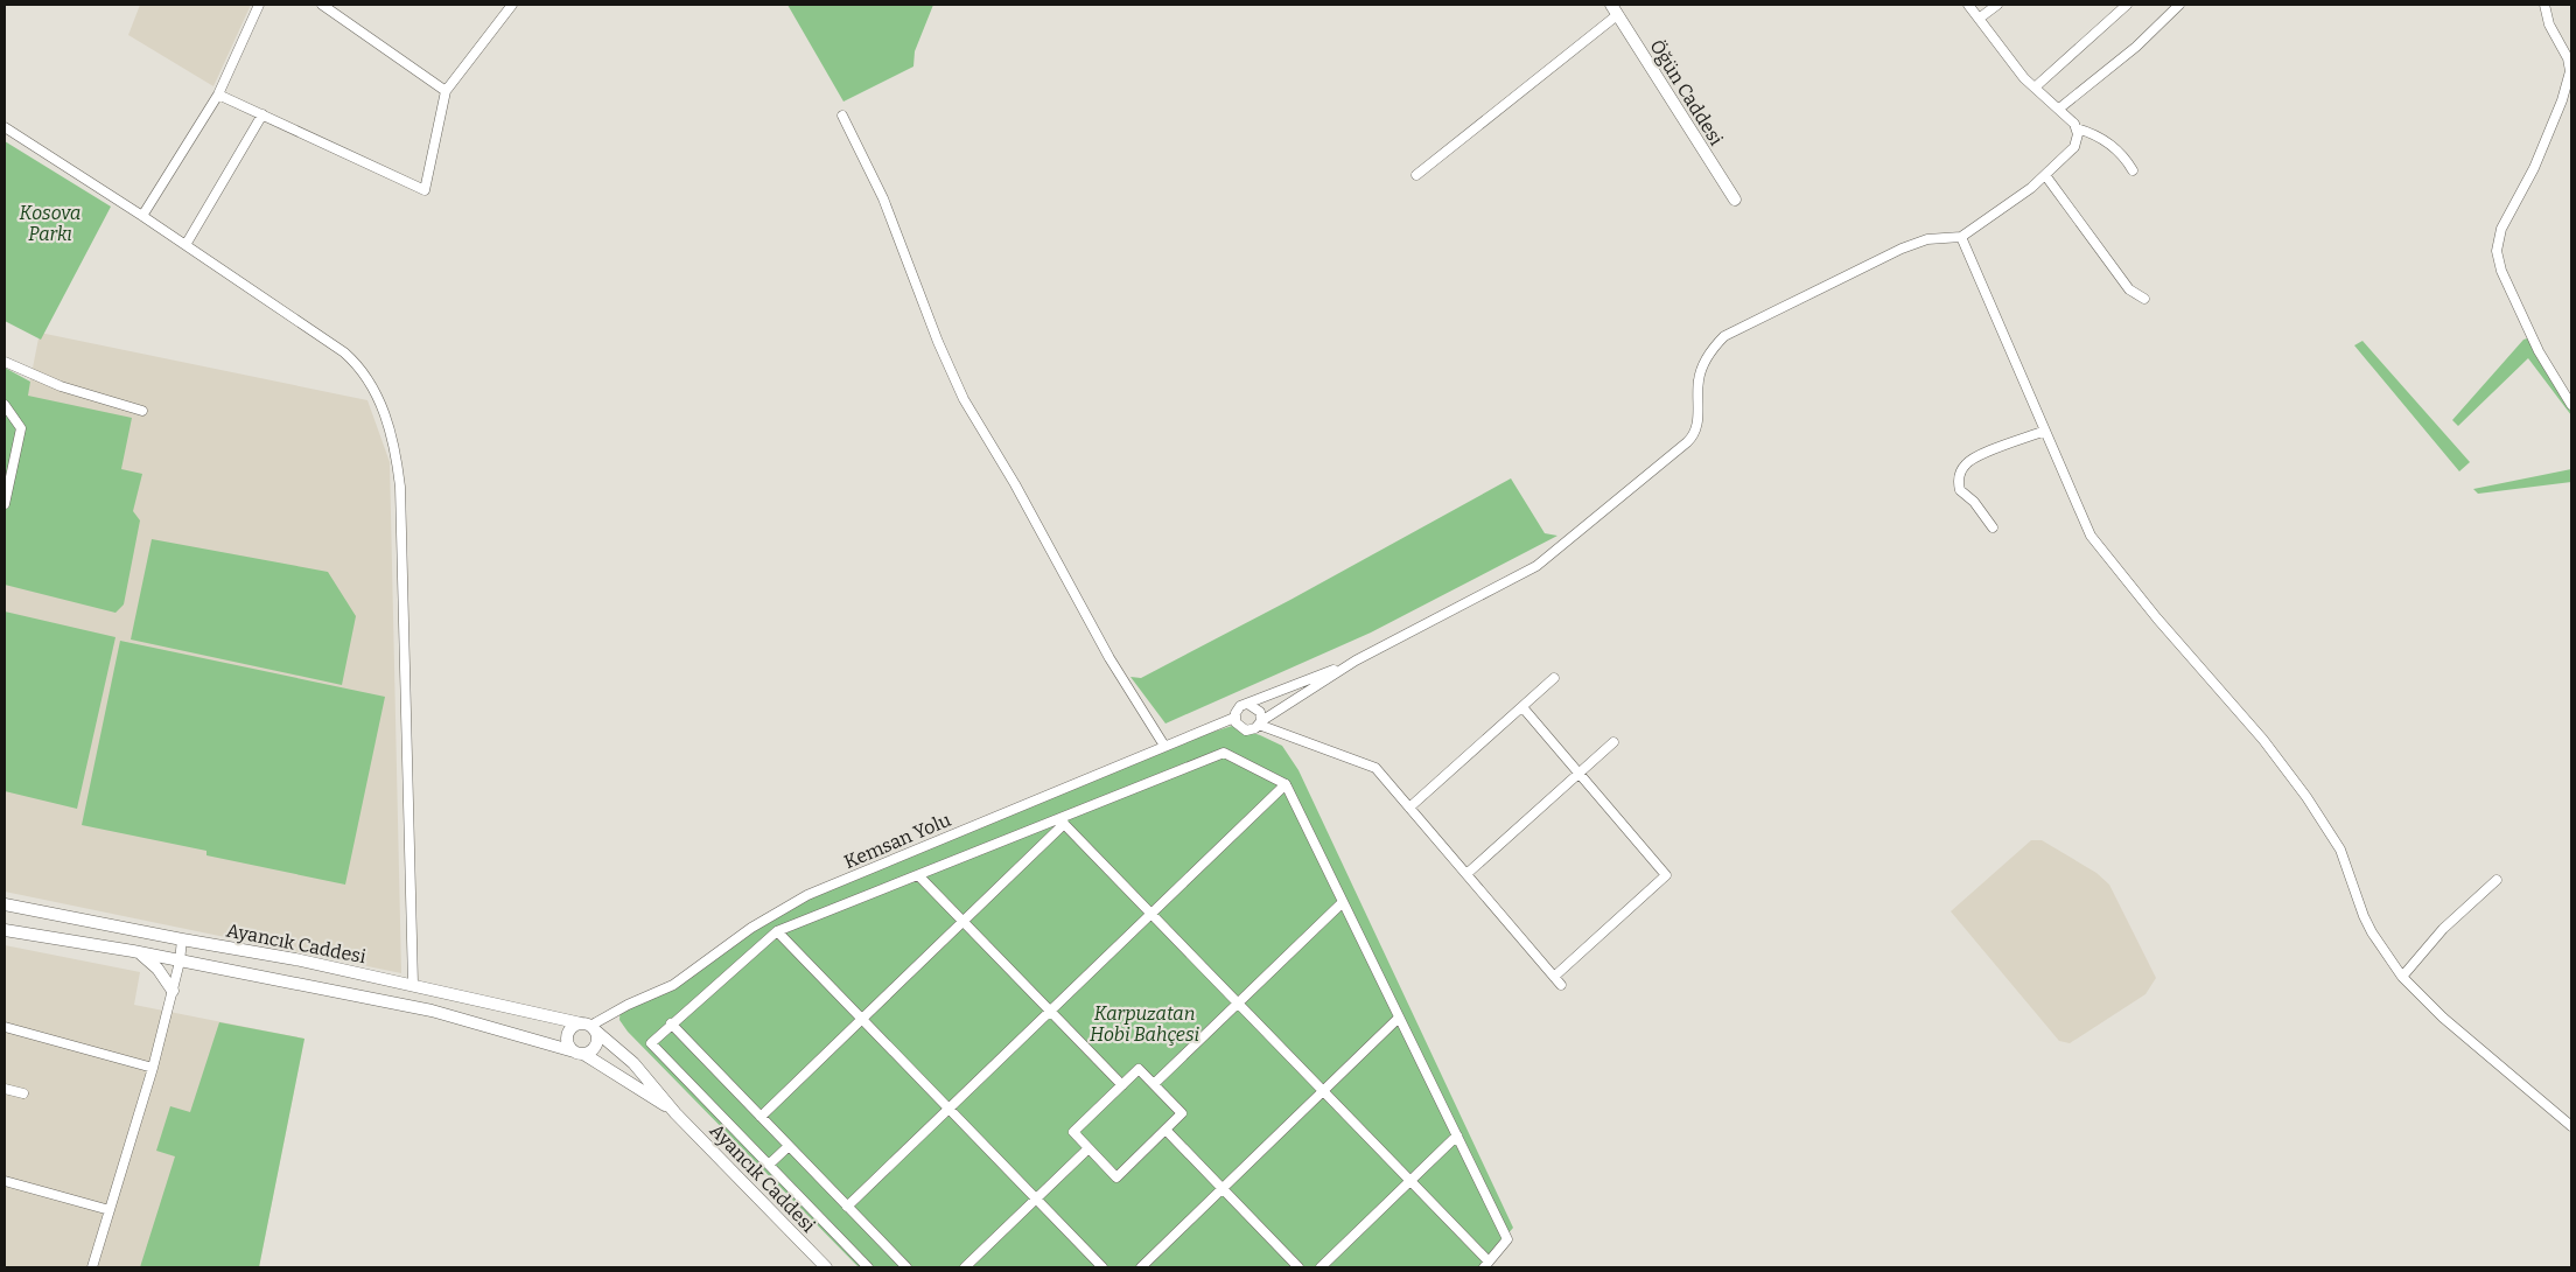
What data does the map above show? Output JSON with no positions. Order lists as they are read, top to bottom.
{
  "streets": {
    "street": ["Öğün Caddesi", "Kemsan Yolu", "Ayancık Caddesi"]
  },
  "crossings": [
    ["Kemsan Yolu", "Ayancık Caddesi"]
  ],
  "parks": ["Kosova Parkı", "Karpuzatan Hobi Bahçesi"]
}
